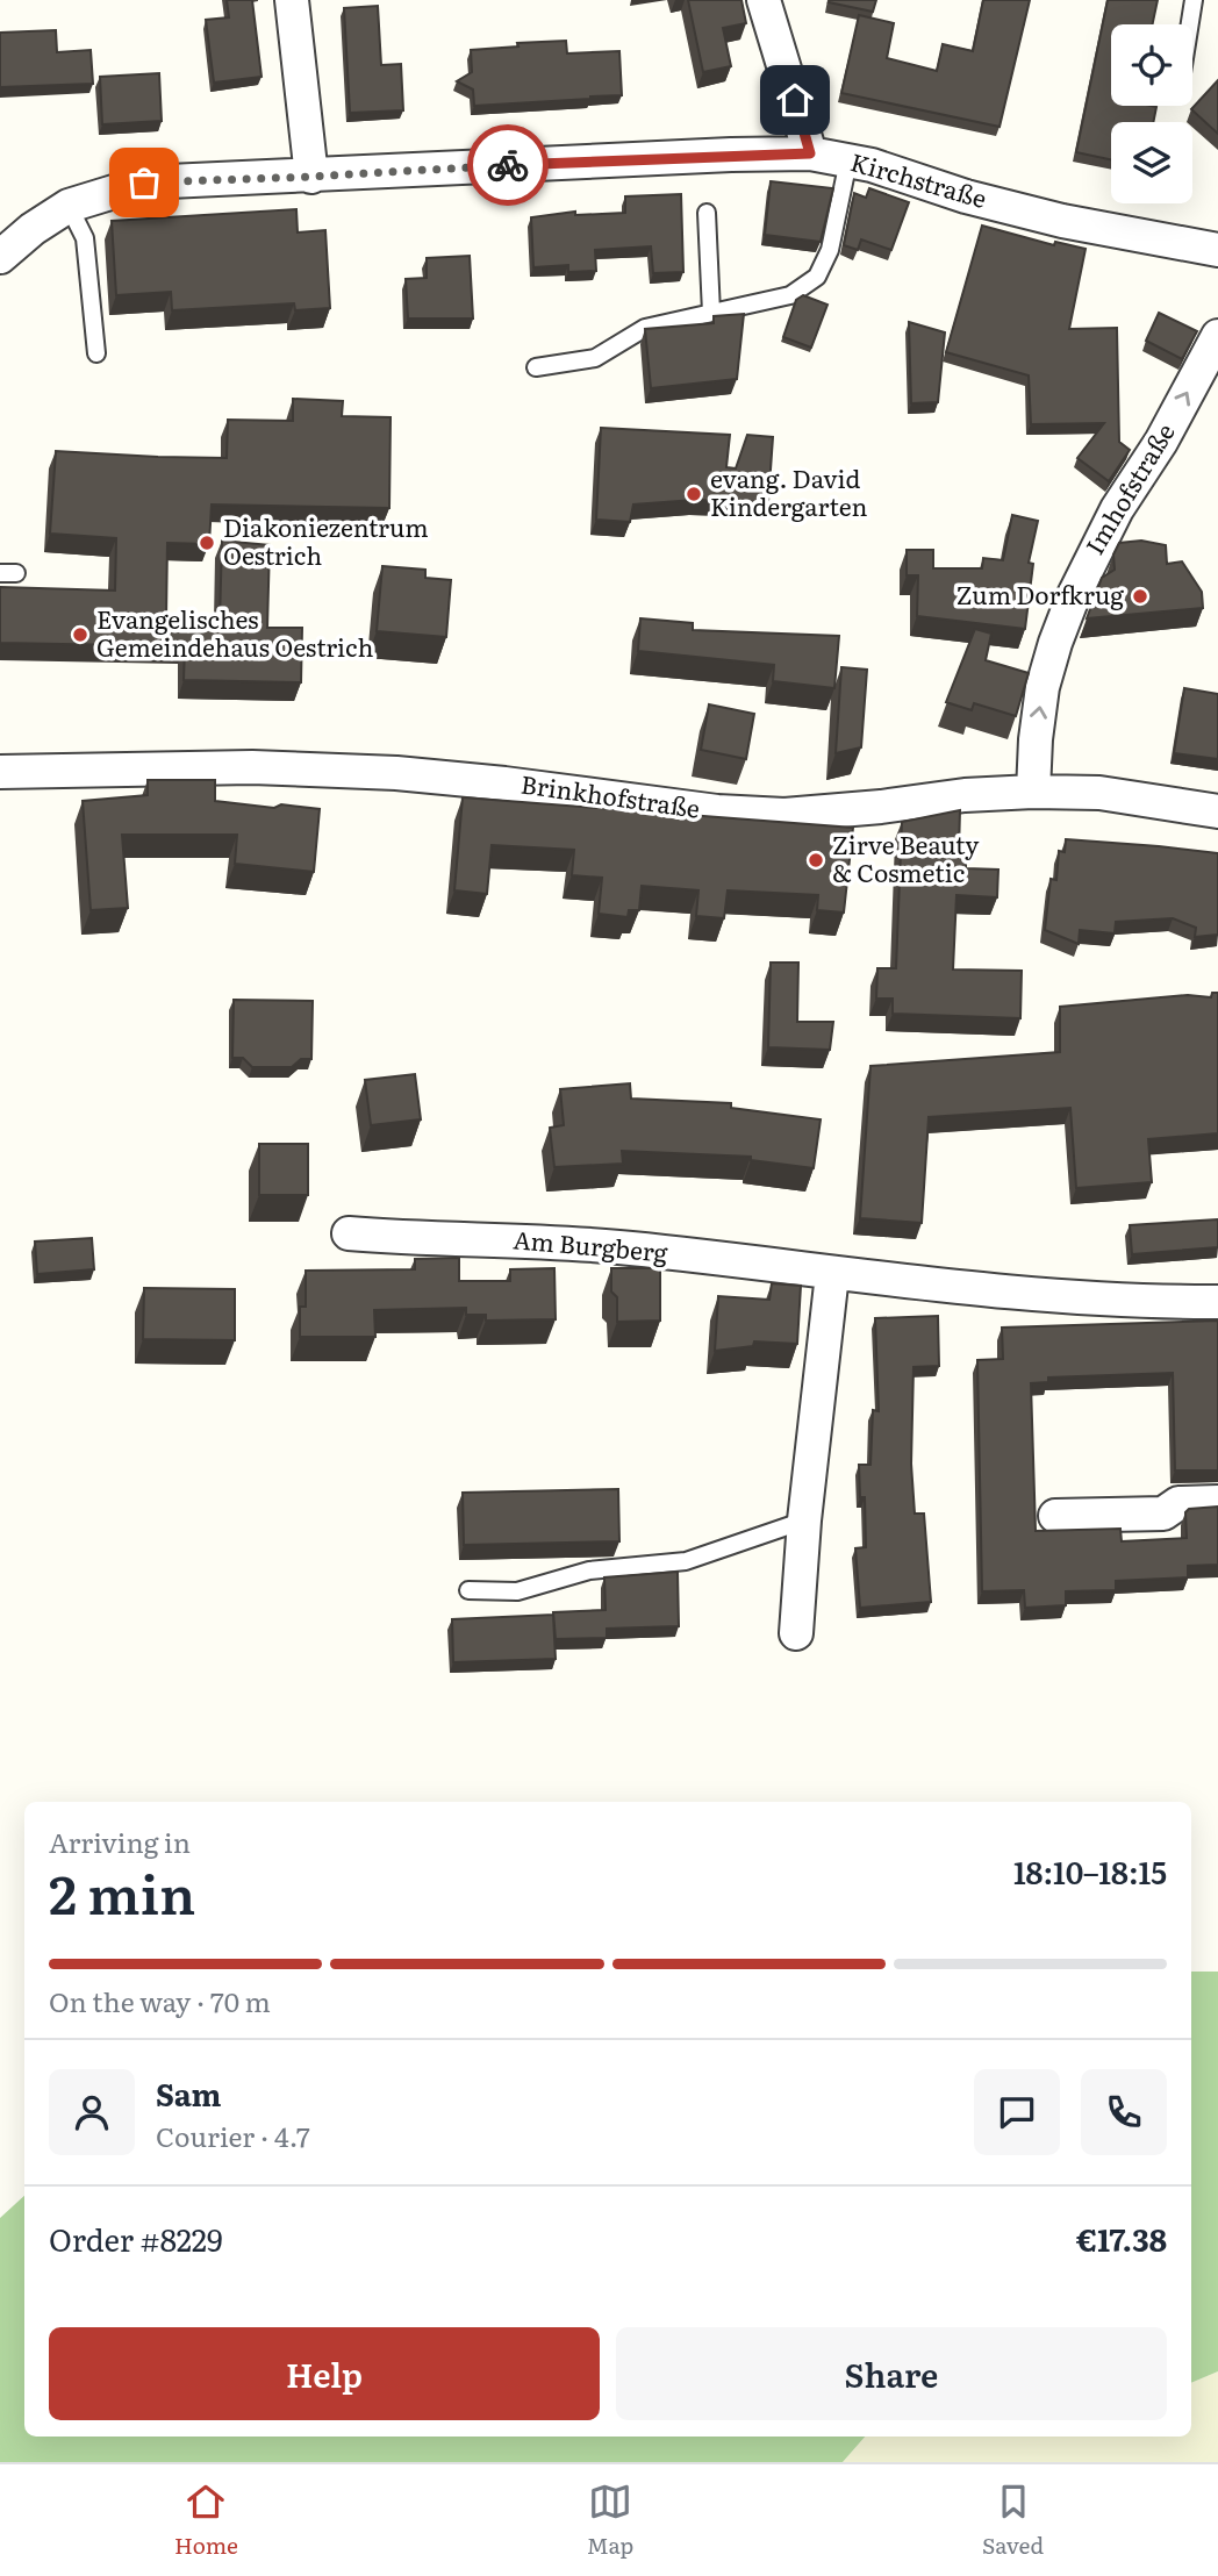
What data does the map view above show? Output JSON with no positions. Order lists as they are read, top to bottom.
{
  "streets": {
    "street": [
      "Kirchstraße",
      "Imhofstraße",
      "Brinkhofstraße",
      "Am Burgberg"
    ]
  },
  "crossings": [
    ["Imhofstraße", "Brinkhofstraße"]
  ],
  "one_way": ["Imhofstraße"],
  "places": [
    "evang. David Kindergarten",
    "Diakoniezentrum Oestrich",
    "Zum Dorfkrug",
    "Evangelisches Gemeindehaus Oestrich",
    "Zirve Beauty & Cosmetic"
  ],
  "page": {
    "heading": ["2 min", "Arriving in", "18:10–18:15"],
    "panel": [
      "Sam",
      "Courier · 4.7",
      "Order #8229",
      "€17.38"
    ],
    "bar": "On the way · 70 m",
    "buttons": ["Help", "Share"],
    "tabs": ["Home", "Map", "Saved"]
  }
}
